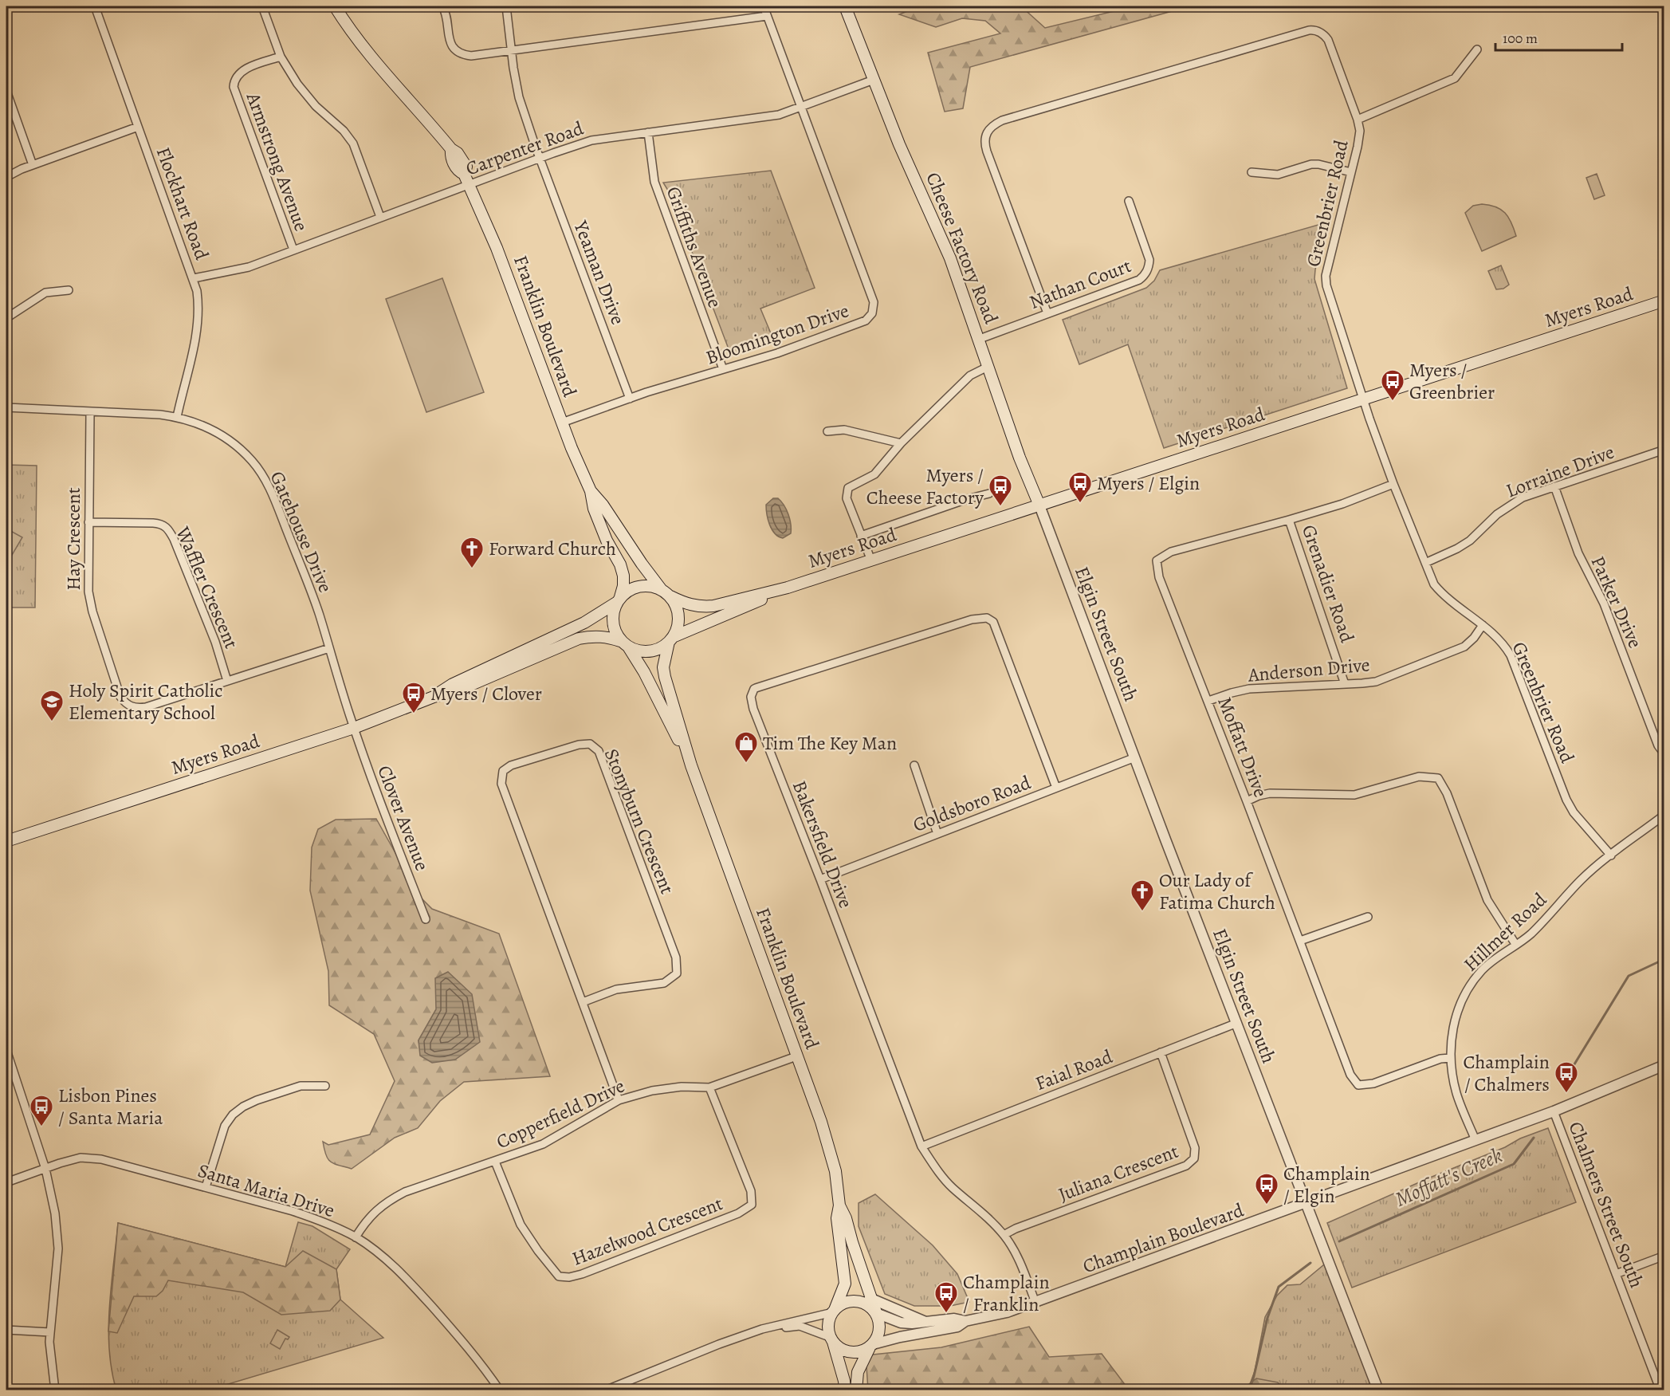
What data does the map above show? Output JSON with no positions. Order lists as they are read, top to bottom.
{
  "streets": {
    "main road": ["Cheese Factory Road", "Myers Road", "Franklin Boulevard"],
    "street": [
      "Carpenter Road",
      "Armstrong Avenue",
      "Flockhart Road",
      "Greenbrier Road",
      "Griffiths Avenue",
      "Yeaman Drive",
      "Nathan Court",
      "Bloomington Drive",
      "Lorraine Drive",
      "Gatehouse Drive",
      "Hay Crescent",
      "Grenadier Road",
      "Waffler Crescent",
      "Parker Drive",
      "Elgin Street South",
      "Anderson Drive",
      "Moffatt Drive",
      "Goldsboro Road",
      "Clover Avenue",
      "Stonyburn Crescent",
      "Bakersfield Drive",
      "Hillmer Road",
      "Faial Road",
      "Copperfield Drive",
      "Juliana Crescent",
      "Santa Maria Drive",
      "Chalmers Street South",
      "Hazelwood Crescent",
      "Champlain Boulevard"
    ]
  },
  "crossings": [
    ["Carpenter Road", "Armstrong Avenue"],
    ["Carpenter Road", "Flockhart Road"],
    ["Carpenter Road", "Griffiths Avenue"],
    ["Carpenter Road", "Cheese Factory Road"],
    ["Carpenter Road", "Yeaman Drive"],
    ["Carpenter Road", "Franklin Boulevard"],
    ["Carpenter Road", "Bloomington Drive"],
    ["Flockhart Road", "Gatehouse Drive"],
    ["Greenbrier Road", "Nathan Court"],
    ["Greenbrier Road", "Myers Road"],
    ["Greenbrier Road", "Lorraine Drive"],
    ["Greenbrier Road", "Anderson Drive"],
    ["Greenbrier Road", "Moffatt Drive"],
    ["Greenbrier Road", "Hillmer Road"],
    ["Griffiths Avenue", "Bloomington Drive"],
    ["Cheese Factory Road", "Nathan Court"],
    ["Cheese Factory Road", "Myers Road"],
    ["Cheese Factory Road", "Elgin Street South"],
    ["Yeaman Drive", "Bloomington Drive"],
    ["Myers Road", "Franklin Boulevard"],
    ["Myers Road", "Gatehouse Drive"],
    ["Myers Road", "Elgin Street South"],
    ["Myers Road", "Clover Avenue"],
    ["Franklin Boulevard", "Bloomington Drive"],
    ["Franklin Boulevard", "Copperfield Drive"],
    ["Franklin Boulevard", "Champlain Boulevard"],
    ["Lorraine Drive", "Parker Drive"],
    ["Gatehouse Drive", "Hay Crescent"],
    ["Gatehouse Drive", "Clover Avenue"],
    ["Hay Crescent", "Waffler Crescent"],
    ["Grenadier Road", "Anderson Drive"],
    ["Grenadier Road", "Moffatt Drive"],
    ["Elgin Street South", "Goldsboro Road"],
    ["Elgin Street South", "Faial Road"],
    ["Elgin Street South", "Champlain Boulevard"],
    ["Anderson Drive", "Moffatt Drive"],
    ["Moffatt Drive", "Hillmer Road"],
    ["Goldsboro Road", "Bakersfield Drive"],
    ["Stonyburn Crescent", "Copperfield Drive"],
    ["Bakersfield Drive", "Faial Road"],
    ["Bakersfield Drive", "Juliana Crescent"],
    ["Bakersfield Drive", "Champlain Boulevard"],
    ["Hillmer Road", "Champlain Boulevard"],
    ["Faial Road", "Juliana Crescent"],
    ["Copperfield Drive", "Santa Maria Drive"],
    ["Copperfield Drive", "Hazelwood Crescent"],
    ["Chalmers Street South", "Champlain Boulevard"]
  ],
  "water": ["Moffatt's Creek"],
  "places": {
    "bus stop": [
      "Myers / Greenbrier",
      "Myers / Elgin",
      "Myers / Cheese Factory",
      "Myers / Clover",
      "Champlain / Chalmers",
      "Lisbon Pines / Santa Maria",
      "Champlain / Elgin",
      "Champlain / Franklin"
    ],
    "church": ["Forward Church", "Our Lady of Fatima Church"],
    "school or university": ["Holy Spirit Catholic Elementary School"],
    "shop": ["Tim The Key Man"]
  },
  "scale_bar": "100 m"
}
